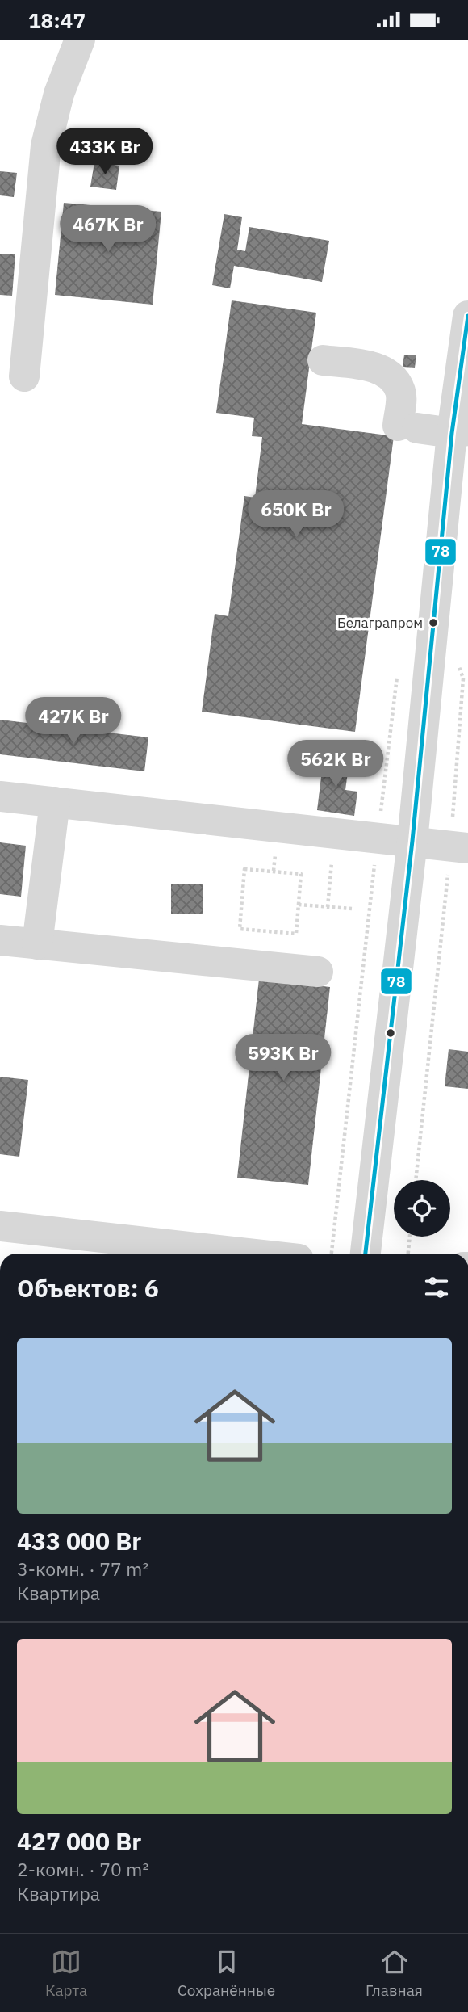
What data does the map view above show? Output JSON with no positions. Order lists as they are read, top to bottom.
{
  "places": ["Белаграпром"],
  "lines": ["transit line 78"],
  "page": {
    "status": "18:47",
    "price": [
      "433K Br",
      "467K Br",
      "650K Br",
      "427K Br",
      "562K Br",
      "593K Br"
    ],
    "heading": "Объектов: 6",
    "list": [
      {
        "name": "433 000 Br",
        "note": "3-комн. · 77 m² · Квартира"
      },
      {
        "name": "427 000 Br",
        "note": "2-комн. · 70 m² · Квартира"
      }
    ],
    "tabs": ["Карта", "Сохранённые", "Главная"]
  }
}
